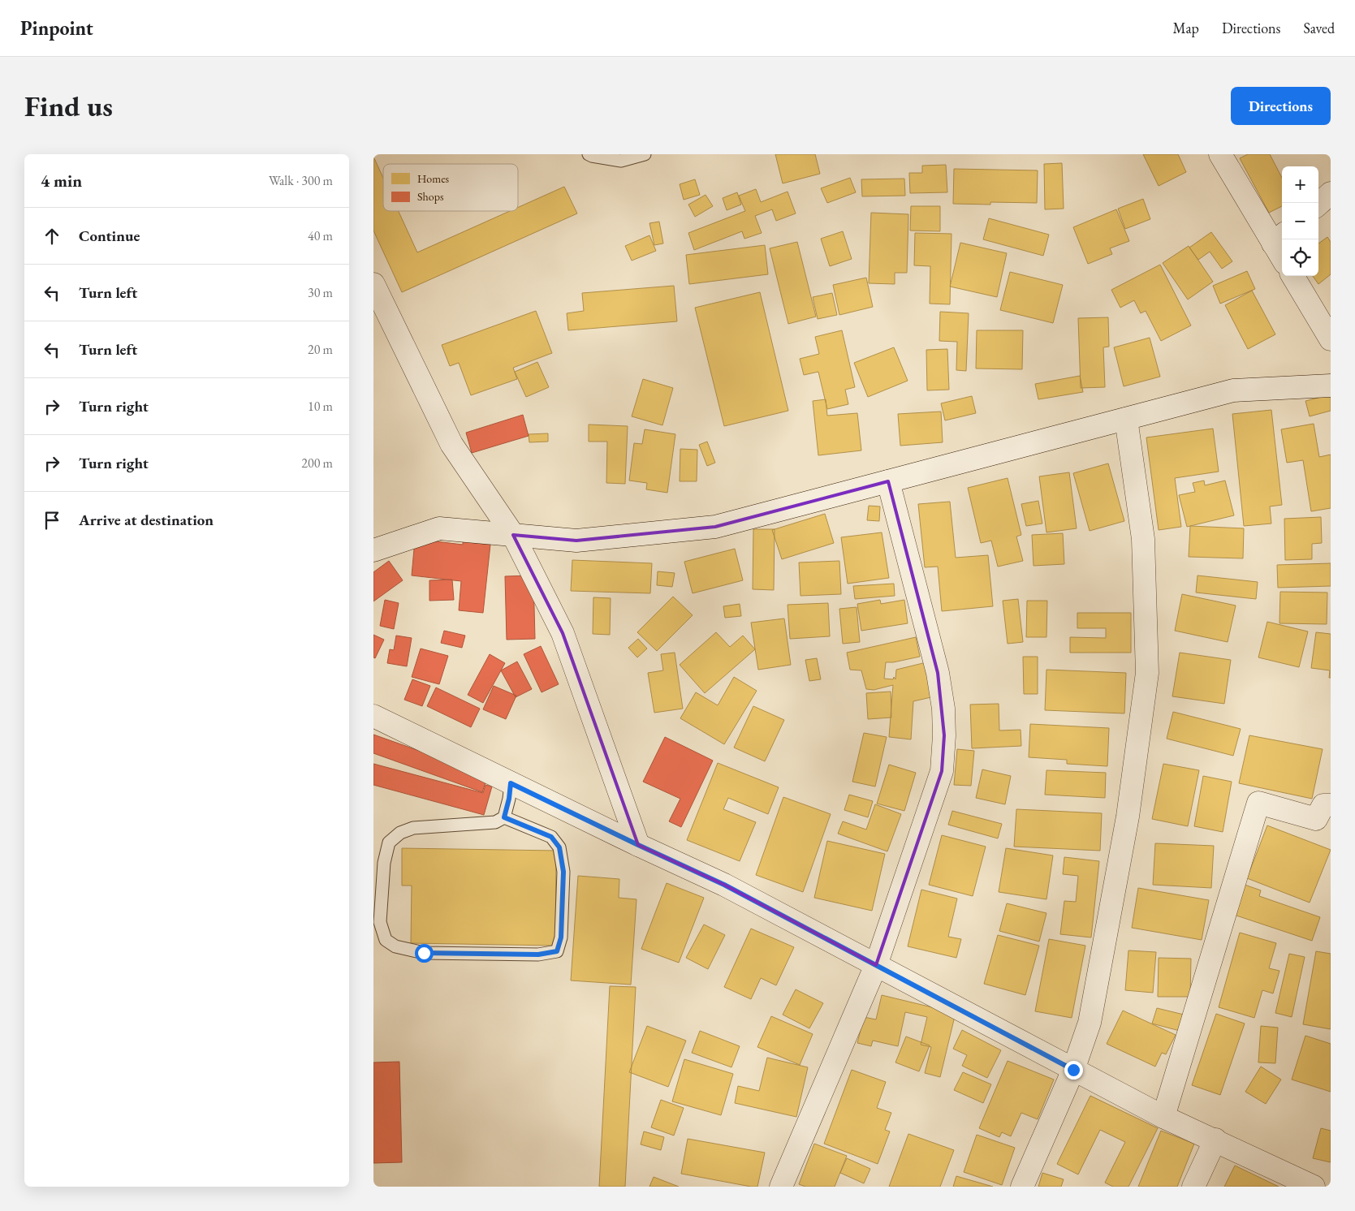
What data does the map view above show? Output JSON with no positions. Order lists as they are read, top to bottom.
{
  "legend": ["Homes", "Shops"],
  "page": {
    "header": "Pinpoint",
    "nav": ["Map", "Directions", "Saved"],
    "buttons": "Directions",
    "title": "Find us",
    "heading": ["4 min", "Walk · 300 m"],
    "map_buttons": ["+", "−"],
    "list": [
      ["Continue", "40 m"],
      ["Turn left", "30 m"],
      ["Turn left", "20 m"],
      ["Turn right", "10 m"],
      ["Turn right", "200 m"],
      "Arrive at destination"
    ]
  }
}
